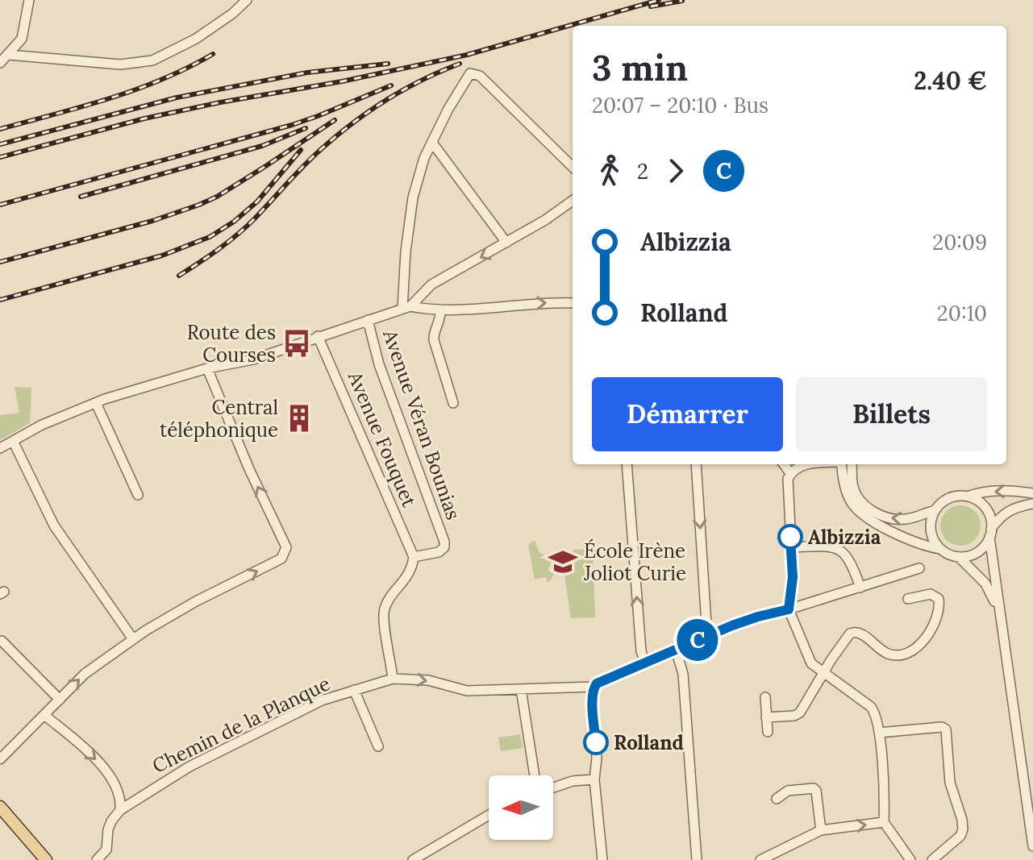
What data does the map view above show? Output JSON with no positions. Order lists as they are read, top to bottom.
{
  "streets": {
    "street": ["Avenue Véran Bounias", "Avenue Fouquet", "Chemin de la Planque"]
  },
  "crossings": [
    ["Avenue Véran Bounias", "Avenue Fouquet"]
  ],
  "places": {
    "bus stop": ["Route des Courses"],
    "building": ["Central téléphonique"],
    "other": ["Albizzia", "Rolland"],
    "school or university": ["École Irène Joliot Curie"]
  },
  "lines": ["bus line C"],
  "north": "left",
  "page": {
    "on_map": "C",
    "heading": ["3 min", "20:07 – 20:10 · Bus", "2.40 €"],
    "legs": ["2", "C"],
    "list": [
      {
        "name": "Albizzia",
        "value": "20:09"
      },
      {
        "name": "Rolland",
        "value": "20:10"
      }
    ],
    "buttons": ["Démarrer", "Billets"]
  }
}
